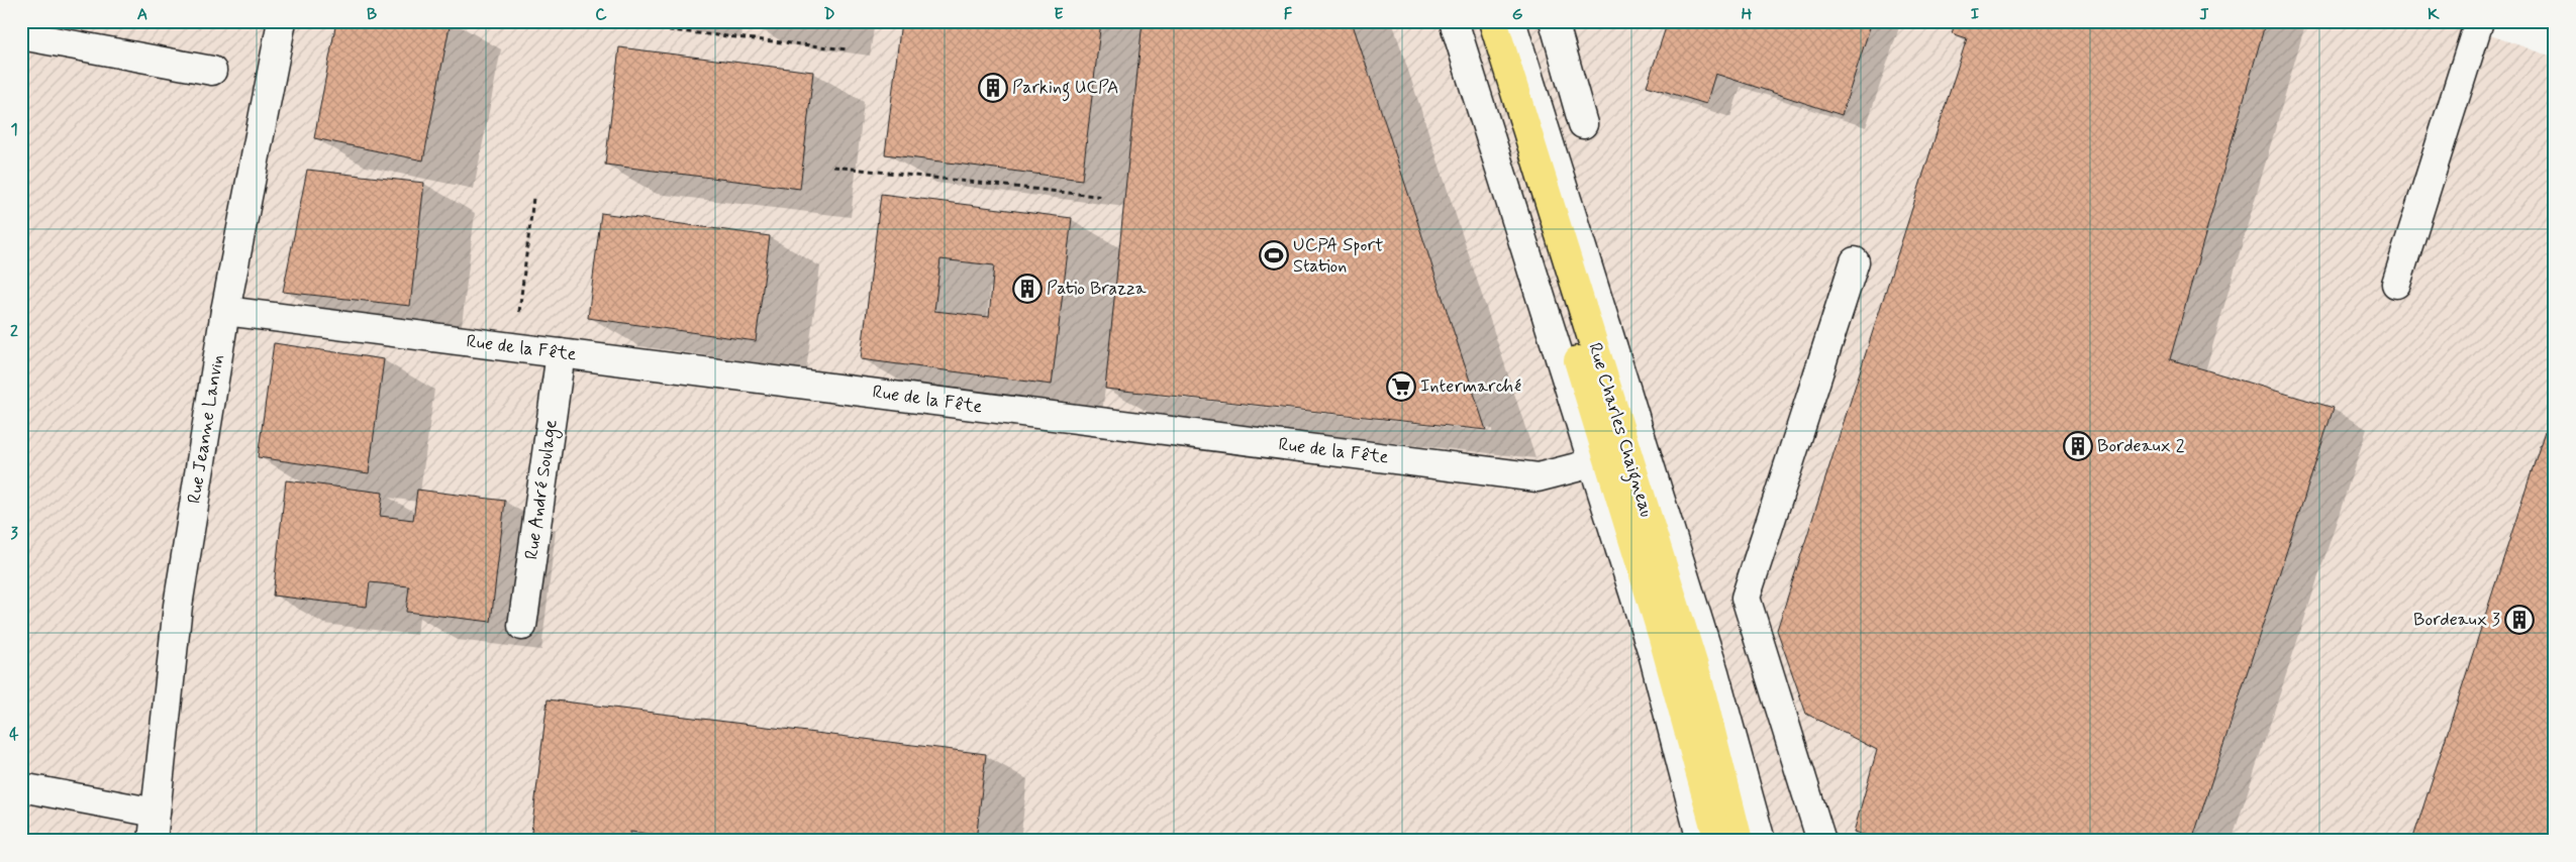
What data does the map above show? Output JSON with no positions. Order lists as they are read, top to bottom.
{
  "streets": {
    "main road": ["Rue Charles Chaigneau"],
    "street": ["Rue de la Fête", "Rue Jeanne Lanvin", "Rue André Soulage"]
  },
  "crossings": [
    ["Rue de la Fête", "Rue Jeanne Lanvin"],
    ["Rue de la Fête", "Rue Charles Chaigneau"],
    ["Rue de la Fête", "Rue André Soulage"]
  ],
  "places": {
    "building": [
      "Parking UCPA",
      "Patio Brazza",
      "Bordeaux 2",
      "Bordeaux 3"
    ],
    "sports": ["UCPA Sport Station"],
    "supermarket": ["Intermarché"]
  },
  "grid": {
    "columns": [
      "A",
      "B",
      "C",
      "D",
      "E",
      "F",
      "G",
      "H",
      "I",
      "J",
      "K"
    ],
    "rows": [
      "1",
      "2",
      "3",
      "4"
    ]
  }
}
